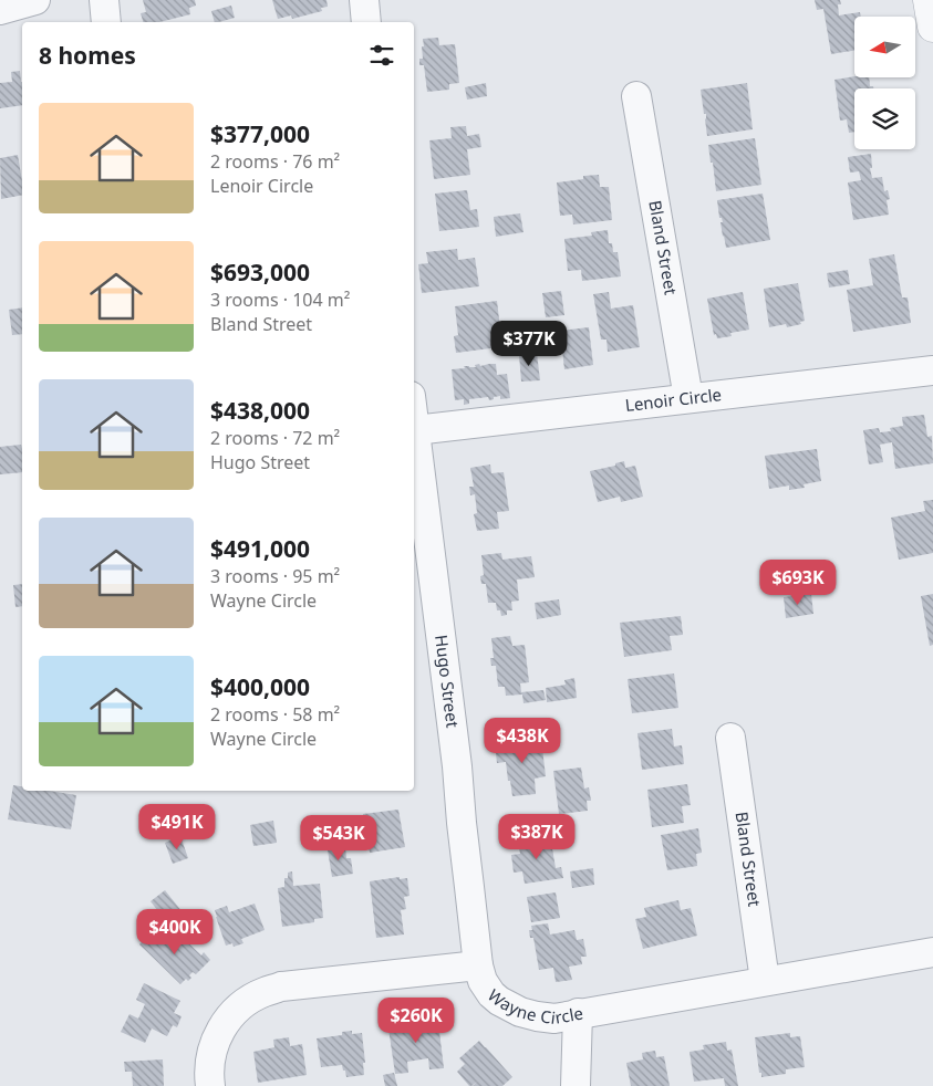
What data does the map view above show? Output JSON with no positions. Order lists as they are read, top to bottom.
{
  "streets": {
    "street": [
      "Bland Street",
      "Lenoir Circle",
      "Hugo Street",
      "Wayne Circle"
    ]
  },
  "crossings": [
    ["Bland Street", "Lenoir Circle"],
    ["Bland Street", "Wayne Circle"],
    ["Lenoir Circle", "Hugo Street"],
    ["Hugo Street", "Wayne Circle"]
  ],
  "north": "left",
  "page": {
    "heading": "8 homes",
    "list": [
      {
        "name": "$377,000",
        "note": "2 rooms · 76 m² · Lenoir Circle"
      },
      {
        "name": "$693,000",
        "note": "3 rooms · 104 m² · Bland Street"
      },
      {
        "name": "$438,000",
        "note": "2 rooms · 72 m² · Hugo Street"
      },
      {
        "name": "$491,000",
        "note": "3 rooms · 95 m² · Wayne Circle"
      },
      {
        "name": "$400,000",
        "note": "2 rooms · 58 m² · Wayne Circle"
      }
    ],
    "price": [
      "$377K",
      "$693K",
      "$438K",
      "$491K",
      "$387K",
      "$543K",
      "$400K",
      "$260K"
    ]
  }
}
